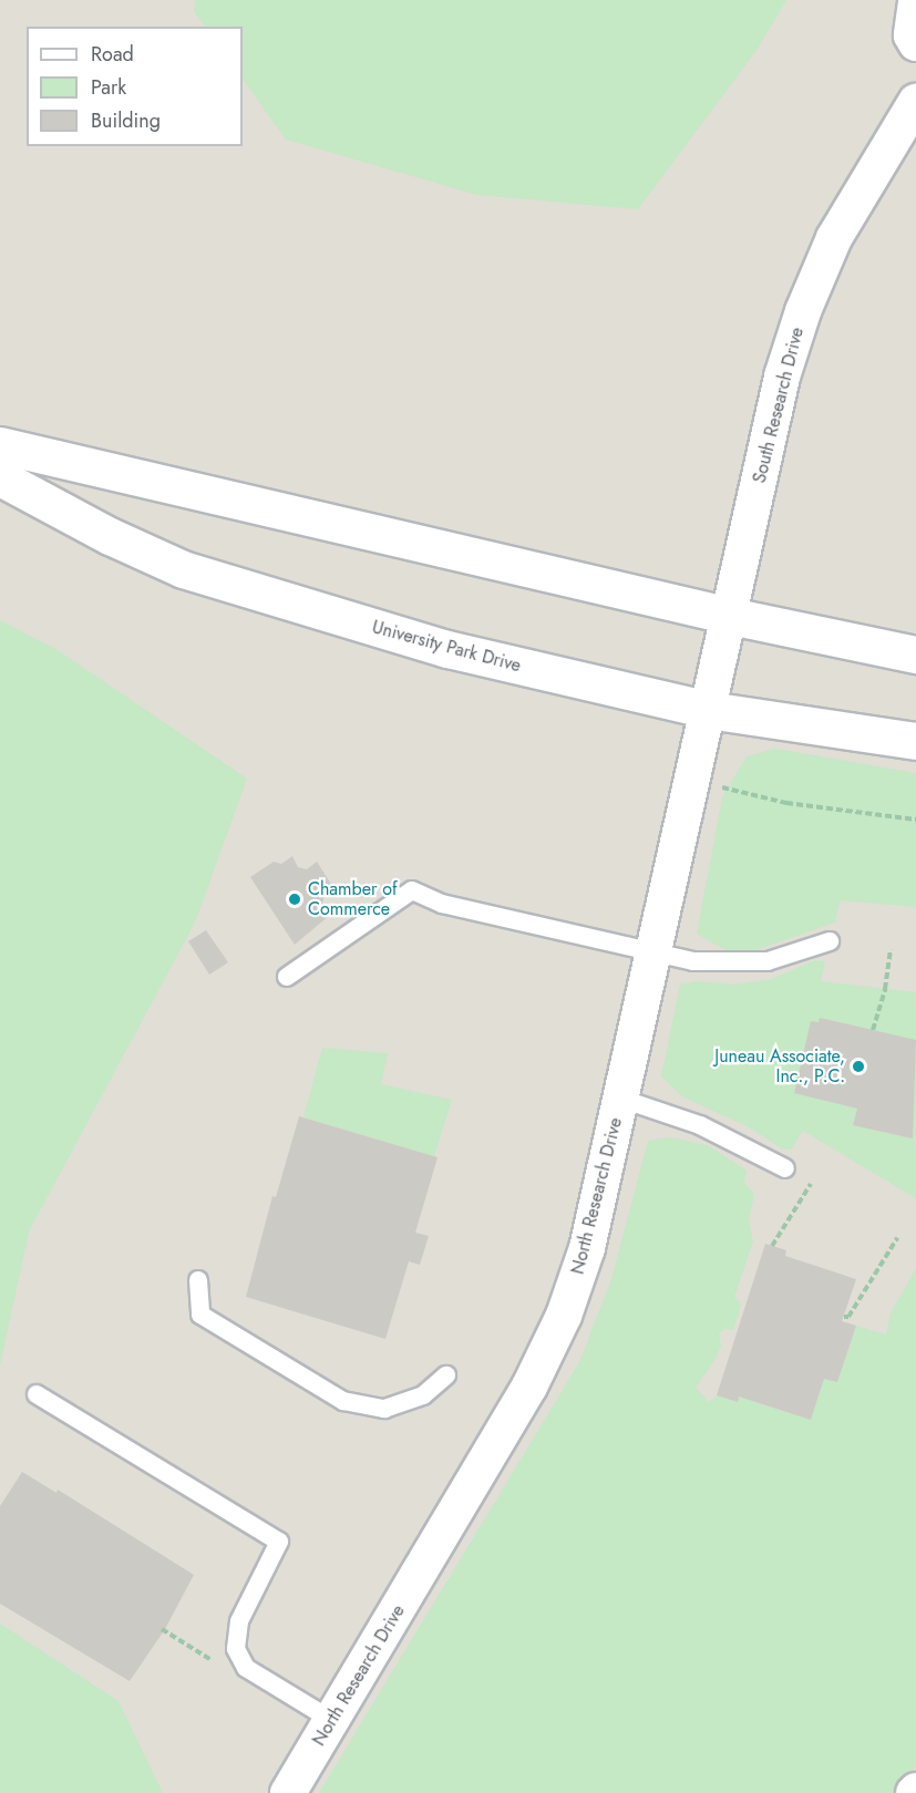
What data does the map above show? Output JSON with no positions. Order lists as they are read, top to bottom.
{
  "streets": {
    "street": ["South Research Drive", "University Park Drive", "North Research Drive"]
  },
  "crossings": [
    ["South Research Drive", "North Research Drive"],
    ["University Park Drive", "North Research Drive"]
  ],
  "places": ["Chamber of Commerce", "Juneau Associate, Inc., P.C."],
  "legend": ["Road", "Park", "Building"]
}
